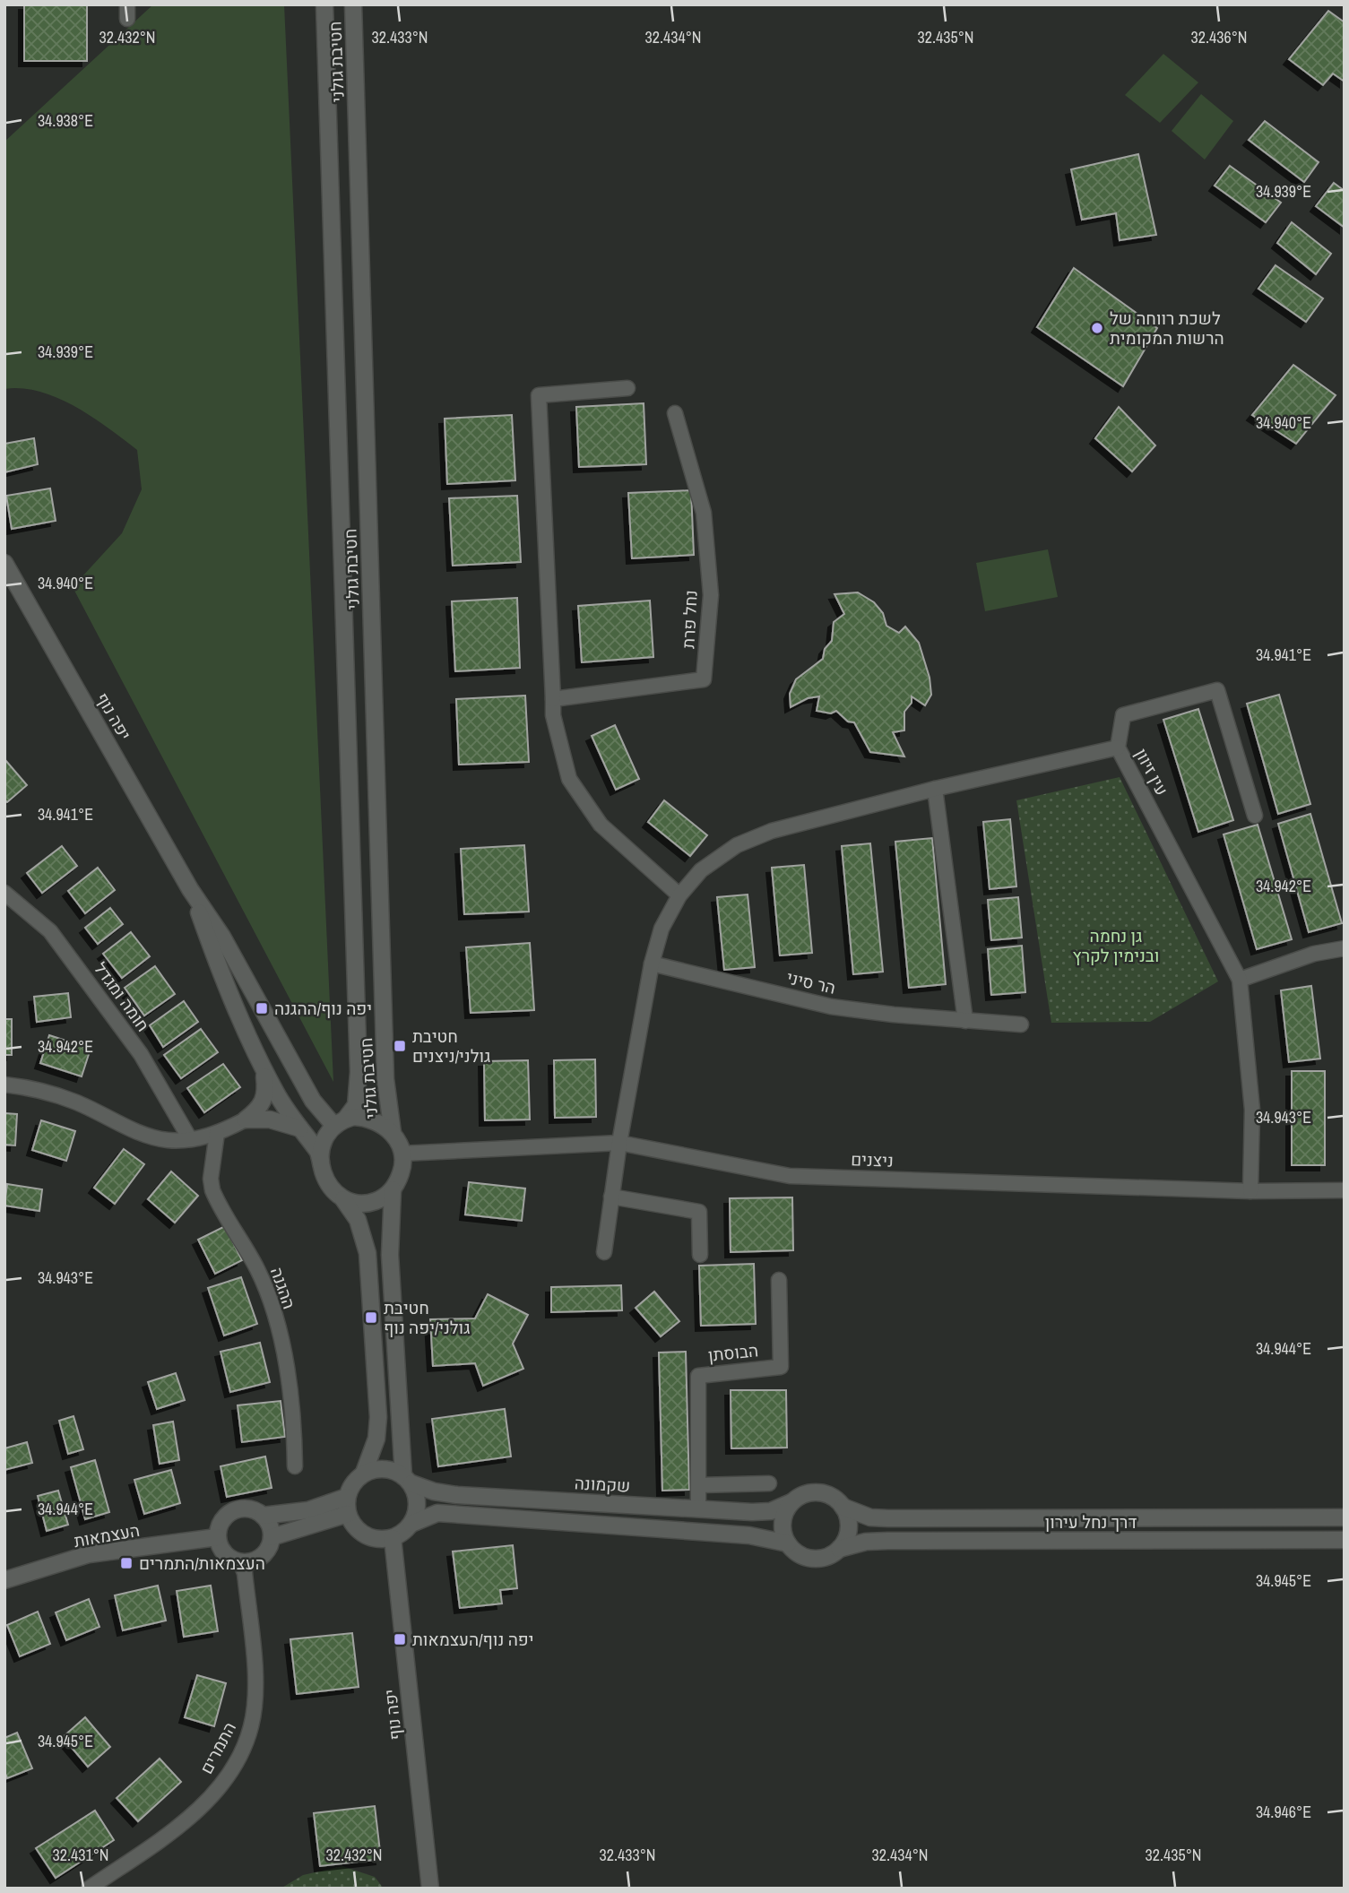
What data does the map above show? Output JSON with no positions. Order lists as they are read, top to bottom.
{
  "streets": {
    "street": [
      "חטיבת גולני",
      "נחל פרת",
      "יפה נוף",
      "עין זיוון",
      "הר סיני",
      "חומה ומגדל",
      "ניצנים",
      "ההגנה",
      "הבוסתן",
      "שקמונה",
      "דרך נחל עירון",
      "העצמאות",
      "התמרים"
    ]
  },
  "crossings": [
    ["חטיבת גולני", "יפה נוף"],
    ["חטיבת גולני", "ניצנים"],
    ["יפה נוף", "ניצנים"],
    ["יפה נוף", "שקמונה"],
    ["עין זיוון", "ניצנים"],
    ["הבוסתן", "שקמונה"],
    ["שקמונה", "דרך נחל עירון"],
    ["העצמאות", "התמרים"]
  ],
  "parks": ["גן נחמה ובנימין לקרץ"],
  "places": {
    "other": ["לשכת רווחה של הרשות המקומית"],
    "transit": [
      "יפה נוף/ההגנה",
      "חטיבת גולני/ניצנים",
      "חטיבת גולני/יפה נוף",
      "העצמאות/התמרים",
      "יפה נוף/העצמאות"
    ]
  },
  "coordinates": [
    "32.436°N",
    "32.432°N",
    "32.433°N",
    "32.434°N",
    "32.435°N",
    "34.938°E",
    "34.939°E",
    "34.940°E",
    "34.941°E",
    "34.942°E",
    "34.943°E",
    "34.944°E",
    "34.945°E",
    "34.946°E",
    "32.431°N"
  ]
}
